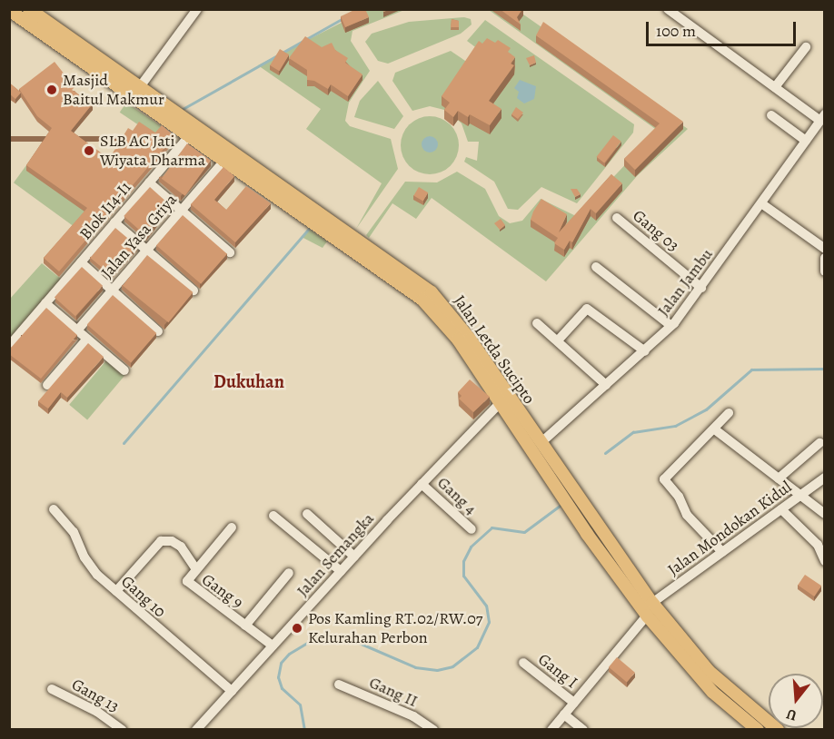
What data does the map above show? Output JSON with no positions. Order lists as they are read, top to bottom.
{
  "streets": {
    "main road": ["Jalan Letda Sucipto"],
    "street": [
      "Blok I14-I1",
      "Gang 03",
      "Jalan Yasa Griya",
      "Jalan Jambu",
      "Gang 4",
      "Jalan Mondokan Kidul",
      "Jalan Semangka",
      "Gang 9",
      "Gang 10",
      "Gang I",
      "Gang II",
      "Gang 13"
    ]
  },
  "crossings": [
    ["Blok I14-I1", "Jalan Letda Sucipto"],
    ["Gang 03", "Jalan Jambu"],
    ["Jalan Yasa Griya", "Jalan Letda Sucipto"],
    ["Jalan Jambu", "Jalan Letda Sucipto"],
    ["Jalan Letda Sucipto", "Jalan Mondokan Kidul"],
    ["Jalan Letda Sucipto", "Jalan Semangka"],
    ["Gang 4", "Jalan Semangka"],
    ["Jalan Semangka", "Gang 9"],
    ["Jalan Semangka", "Gang 10"]
  ],
  "districts": ["Dukuhan"],
  "places": ["Masjid Baitul Makmur", "SLB AC Jati Wiyata Dharma", "Pos Kamling RT.02/RW.07 Kelurahan Perbon"],
  "scale_bar": "100 m",
  "north": "bottom"
}
